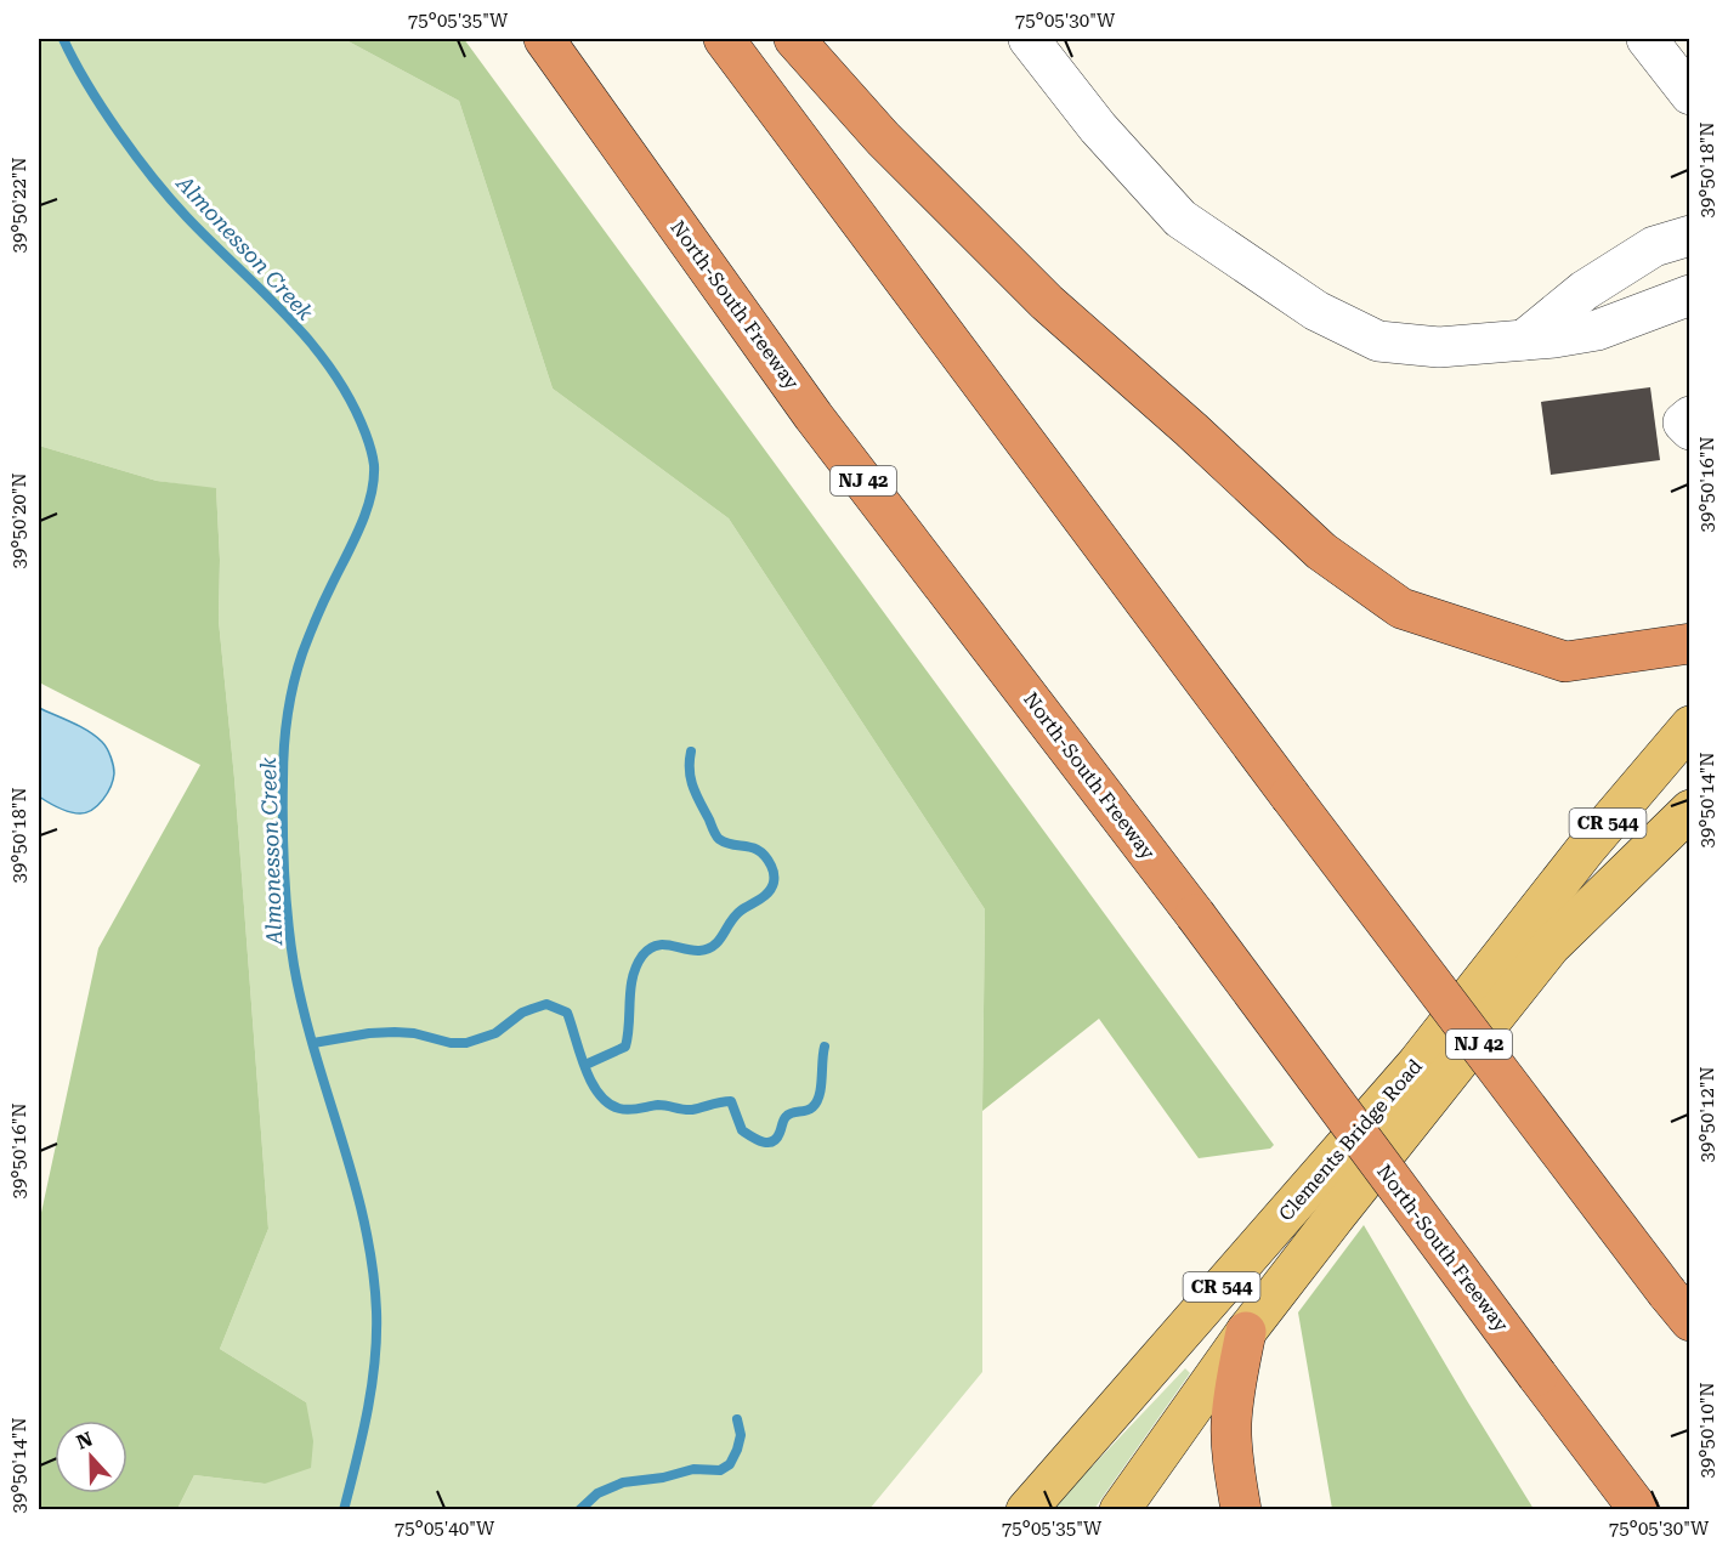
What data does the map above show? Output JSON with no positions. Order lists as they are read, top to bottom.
{
  "streets": {
    "highway": ["North-South Freeway", "NJ 42"],
    "main road": ["CR 544", "Clements Bridge Road"]
  },
  "water": ["Almonesson Creek"],
  "north": "top",
  "coordinates": [
    "75°05'35\"W",
    "75°05'30\"W",
    "39°50'18\"N",
    "39°50'22\"N",
    "39°50'16\"N",
    "39°50'20\"N",
    "39°50'14\"N",
    "39°50'12\"N",
    "39°50'10\"N",
    "75°05'40\"W"
  ]
}
